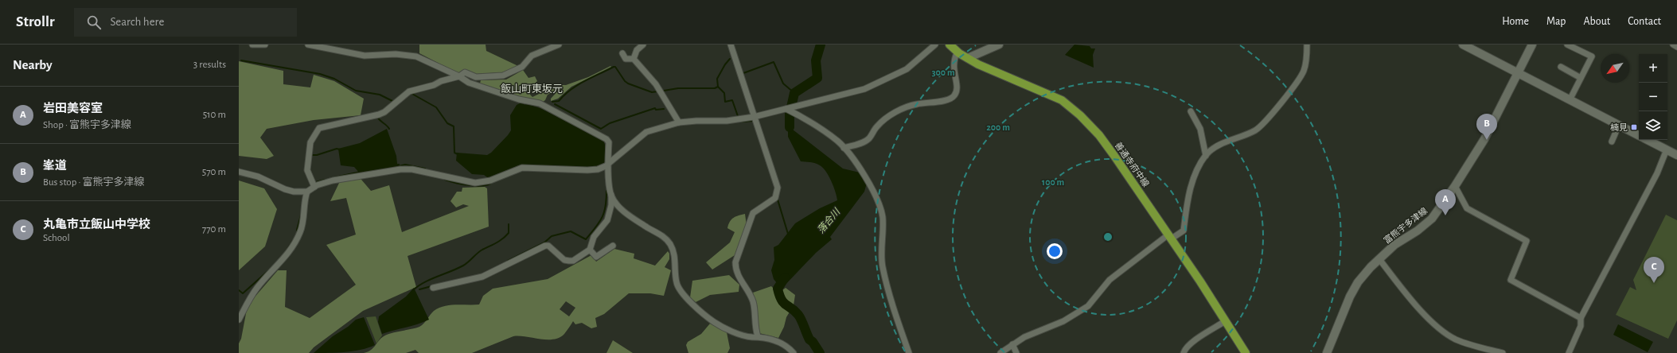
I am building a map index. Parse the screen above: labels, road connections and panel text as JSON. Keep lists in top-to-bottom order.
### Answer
{
  "streets": {
    "main road": ["善通寺府中線", "富熊宇多津線"]
  },
  "districts": ["飯山町東坂元"],
  "water": ["落合川"],
  "places": {
    "transit": ["楠見"]
  },
  "north": "bottom left",
  "page": {
    "header": "Strollr",
    "search": "Search here",
    "nav": [
      "Home",
      "Map",
      "About",
      "Contact"
    ],
    "heading": ["Nearby", "3 results"],
    "map_buttons": ["+", "−"],
    "list": [
      {
        "mark": "A",
        "name": "岩田美容室",
        "note": "Shop · 富熊宇多津線",
        "value": "510 m"
      },
      {
        "mark": "B",
        "name": "峯道",
        "note": "Bus stop · 富熊宇多津線",
        "value": "570 m"
      },
      {
        "mark": "C",
        "name": "丸亀市立飯山中学校",
        "note": "School",
        "value": "770 m"
      }
    ],
    "pins": ["B", "A", "C"]
  },
  "rings": ["300 m", "200 m", "100 m"]
}
